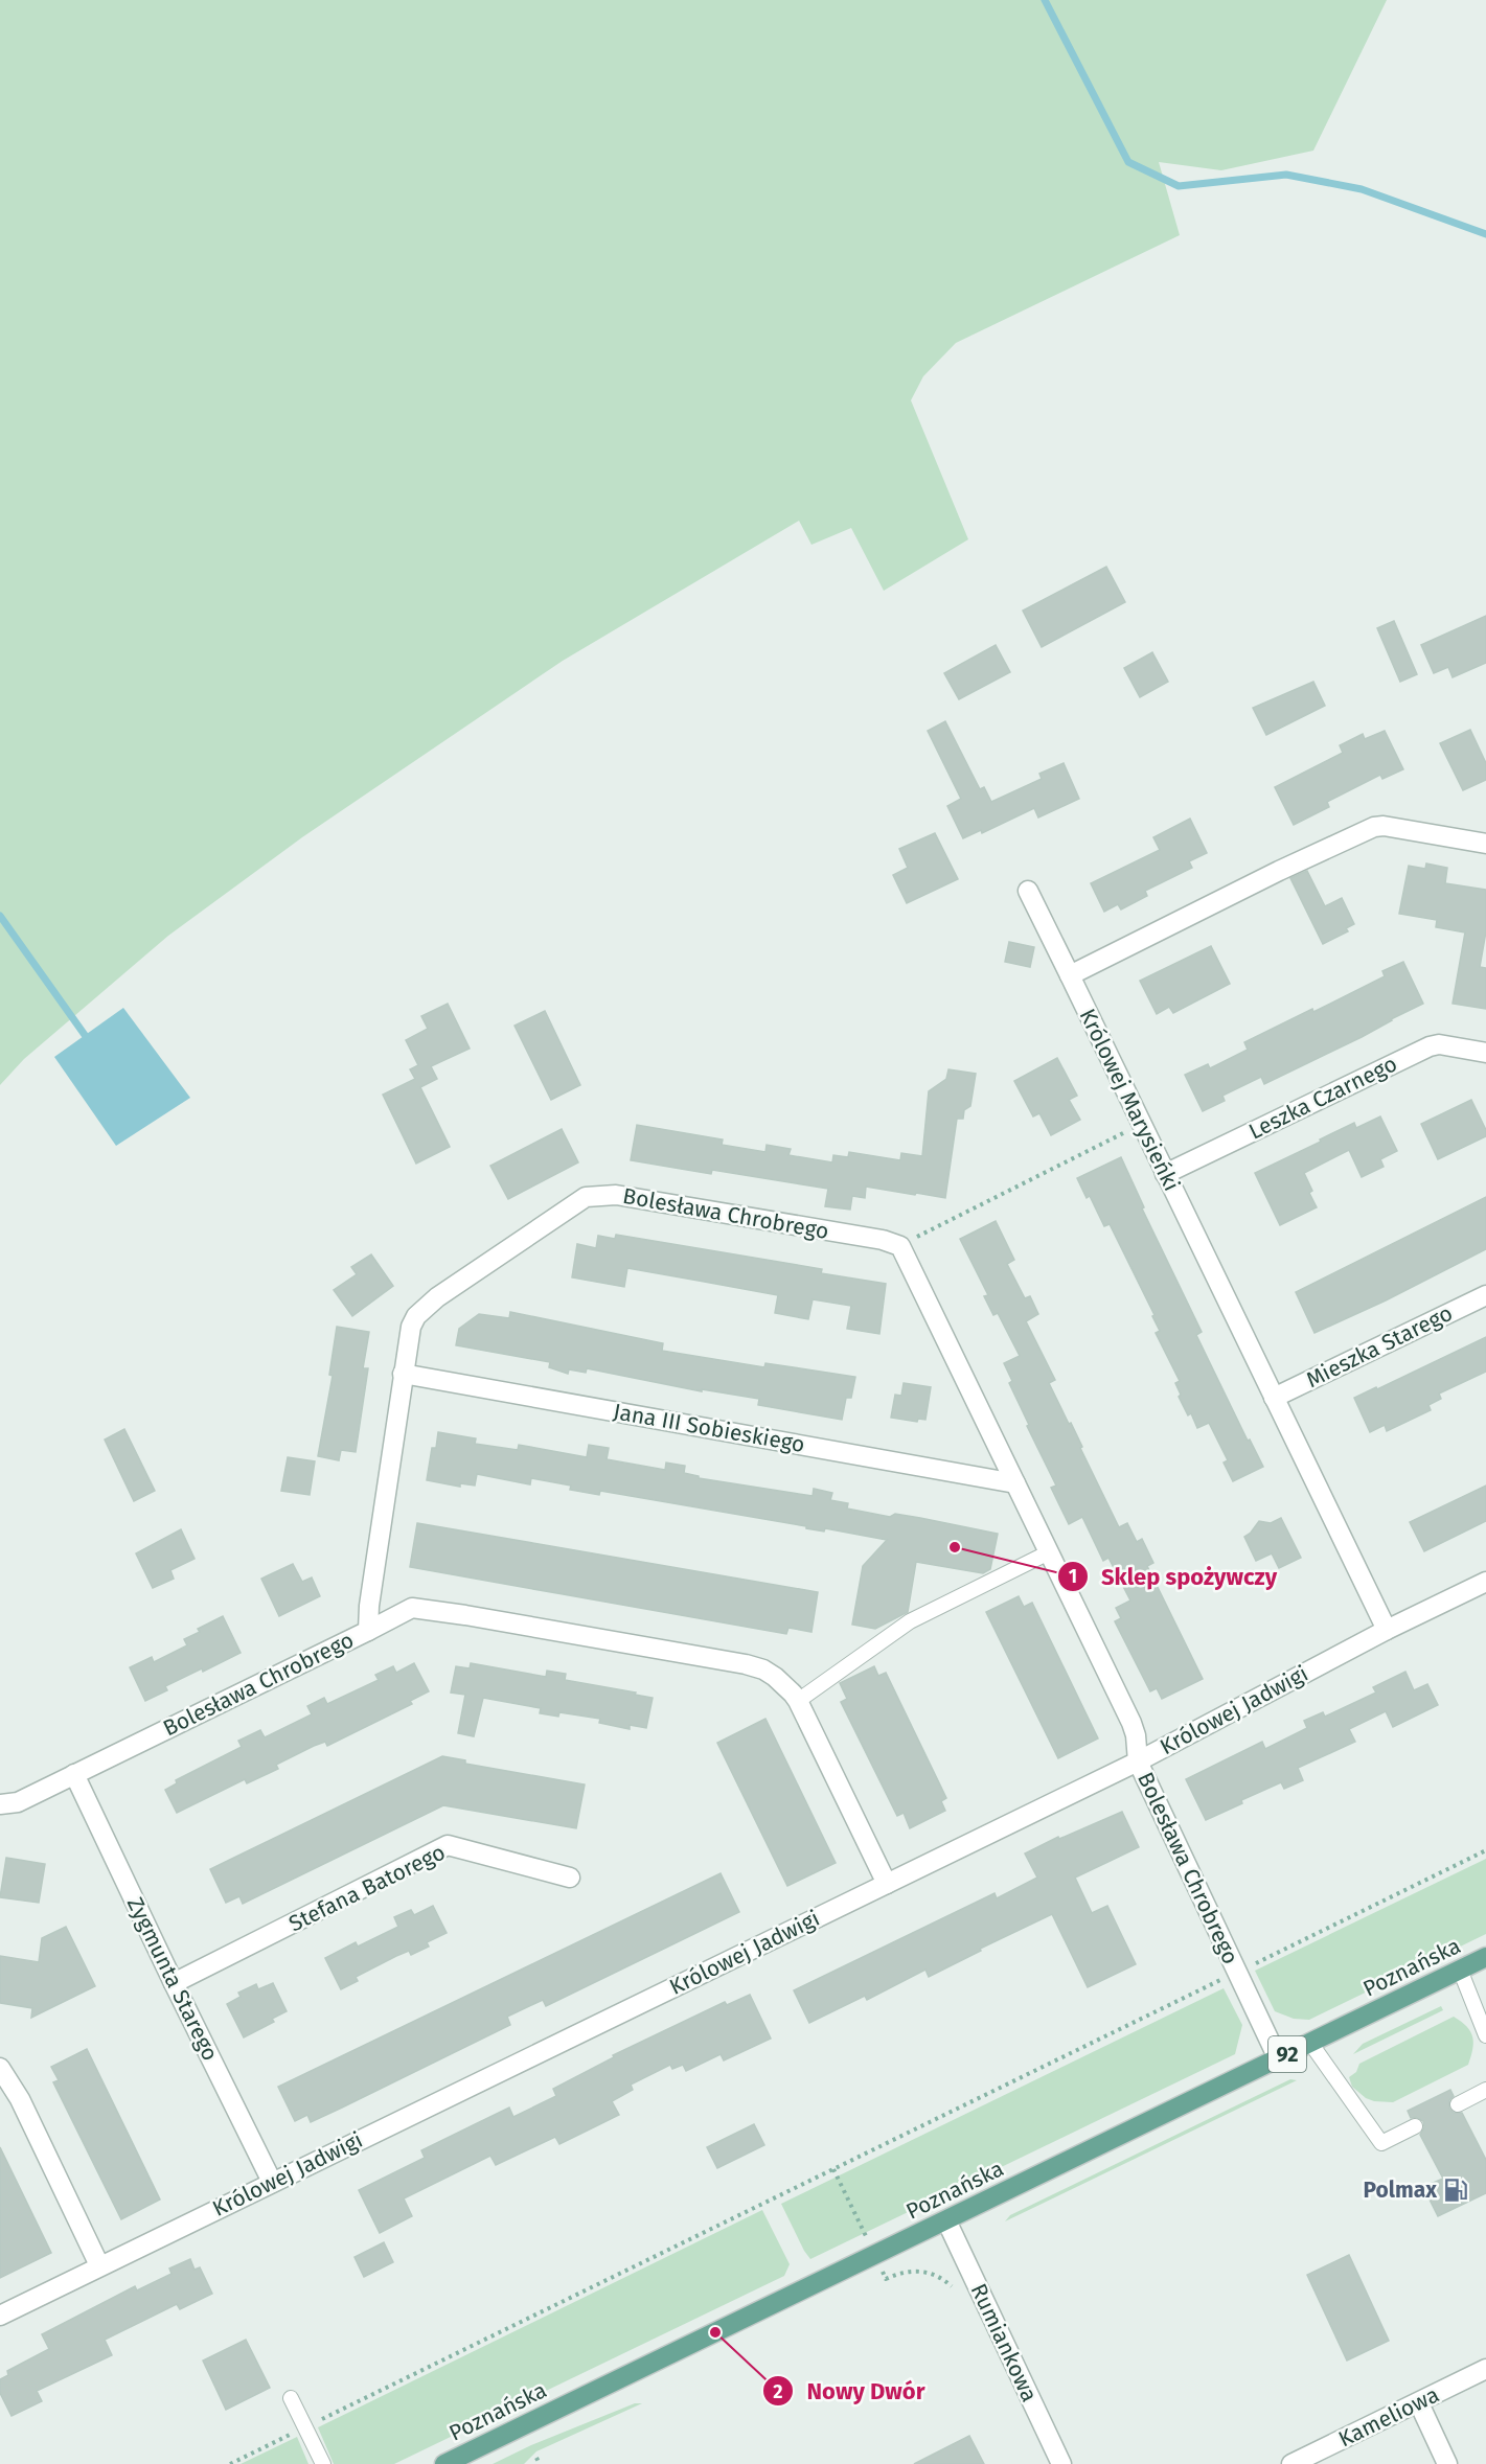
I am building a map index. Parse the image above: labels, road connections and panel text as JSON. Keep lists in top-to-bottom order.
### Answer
{
  "streets": {
    "main road": ["Poznańska", "92"],
    "street": [
      "Leszka Czarnego",
      "Królowej Marysieńki",
      "Bolesława Chrobrego",
      "Mieszka Starego",
      "Jana III Sobieskiego",
      "Królowej Jadwigi",
      "Stefana Batorego",
      "Zygmunta Starego",
      "Rumiankowa",
      "Kameliowa"
    ]
  },
  "crossings": [
    ["Leszka Czarnego", "Królowej Marysieńki"],
    ["Królowej Marysieńki", "Mieszka Starego"],
    ["Królowej Marysieńki", "Królowej Jadwigi"],
    ["Bolesława Chrobrego", "Jana III Sobieskiego"],
    ["Bolesława Chrobrego", "Królowej Jadwigi"],
    ["Bolesława Chrobrego", "Poznańska"],
    ["Bolesława Chrobrego", "Zygmunta Starego"],
    ["Królowej Jadwigi", "Zygmunta Starego"],
    ["Stefana Batorego", "Zygmunta Starego"],
    ["Poznańska", "Rumiankowa"]
  ],
  "places": {
    "other": ["Sklep spożywczy", "Nowy Dwór"],
    "fuel station": ["Polmax"]
  }
}
